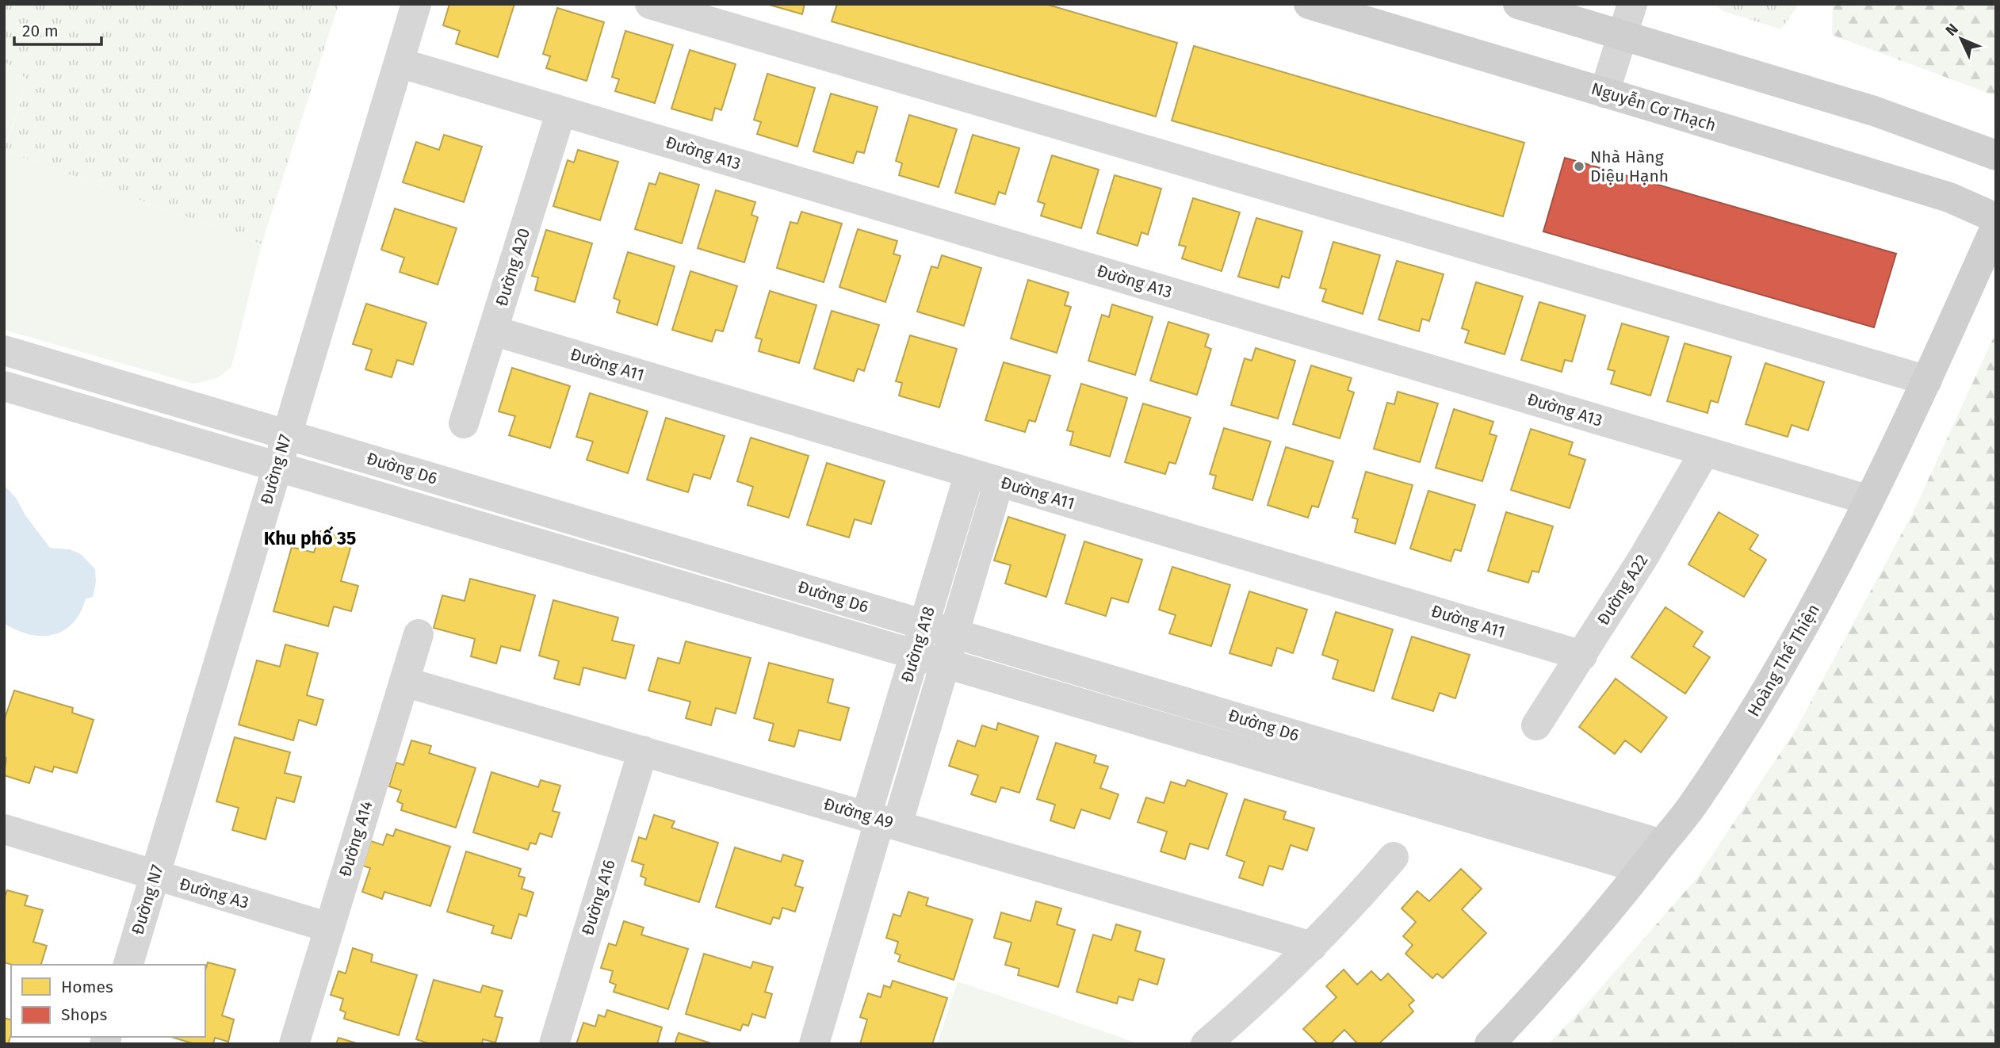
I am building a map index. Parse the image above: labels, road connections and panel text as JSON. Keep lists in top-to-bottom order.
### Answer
{
  "streets": {
    "main road": ["Nguyễn Cơ Thạch", "Hoàng Thế Thiện"],
    "street": [
      "Đường A13",
      "Đường A20",
      "Đường A11",
      "Đường D6",
      "Đường N7",
      "Đường A22",
      "Đường A18",
      "Đường A9",
      "Đường A14",
      "Đường A3",
      "Đường A16"
    ]
  },
  "crossings": [
    ["Đường A13", "Đường A20"],
    ["Đường A13", "Đường N7"],
    ["Đường A13", "Đường A22"],
    ["Đường A13", "Hoàng Thế Thiện"],
    ["Đường A20", "Đường A11"],
    ["Đường A11", "Đường A22"],
    ["Đường A11", "Đường A18"],
    ["Đường D6", "Đường N7"],
    ["Đường D6", "Đường A18"],
    ["Đường D6", "Hoàng Thế Thiện"],
    ["Đường N7", "Đường A3"],
    ["Đường A18", "Đường A9"],
    ["Đường A9", "Đường A14"],
    ["Đường A9", "Đường A16"],
    ["Đường A14", "Đường A3"]
  ],
  "districts": ["Khu phố 35"],
  "places": ["Nhà Hàng Diệu Hạnh"],
  "legend": ["Homes", "Shops"],
  "scale_bar": "20 m",
  "north": "top left"
}
